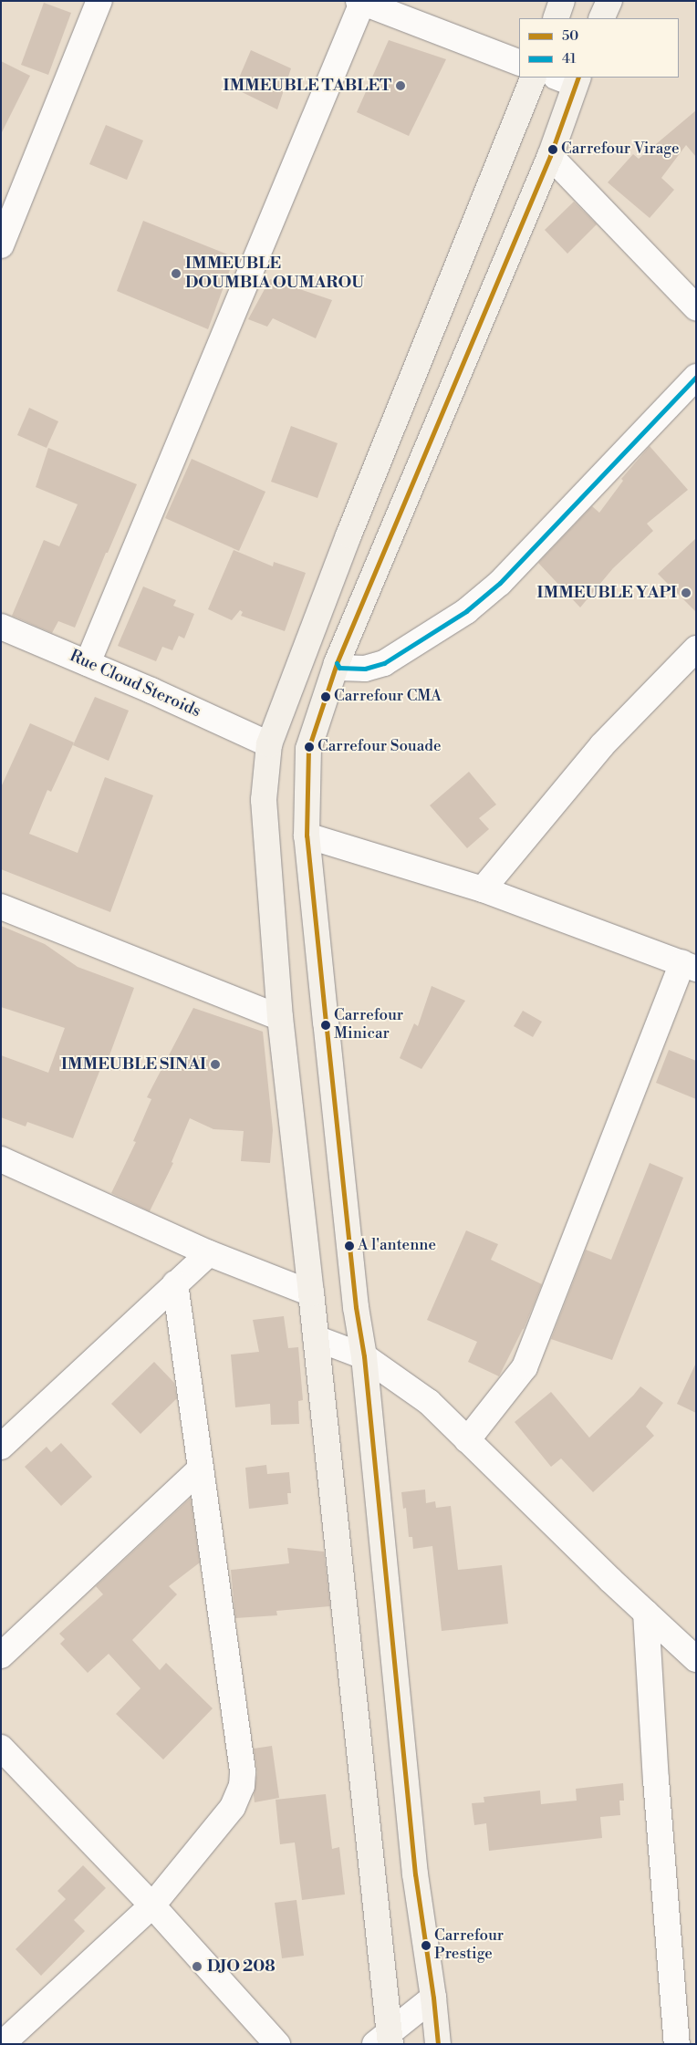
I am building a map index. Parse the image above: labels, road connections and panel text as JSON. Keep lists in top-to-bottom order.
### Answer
{
  "streets": {
    "street": ["Rue Cloud Steroids"]
  },
  "places": [
    "IMMEUBLE TABLET",
    "Carrefour Virage",
    "IMMEUBLE DOUMBIA OUMAROU",
    "IMMEUBLE YAPI",
    "Carrefour CMA",
    "Carrefour Souade",
    "Carrefour Minicar",
    "IMMEUBLE SINAI",
    "A l'antenne",
    "Carrefour Prestige",
    "DJO 208"
  ],
  "lines": ["transit line 50", "transit line 41"],
  "legend": ["50", "41"]
}
